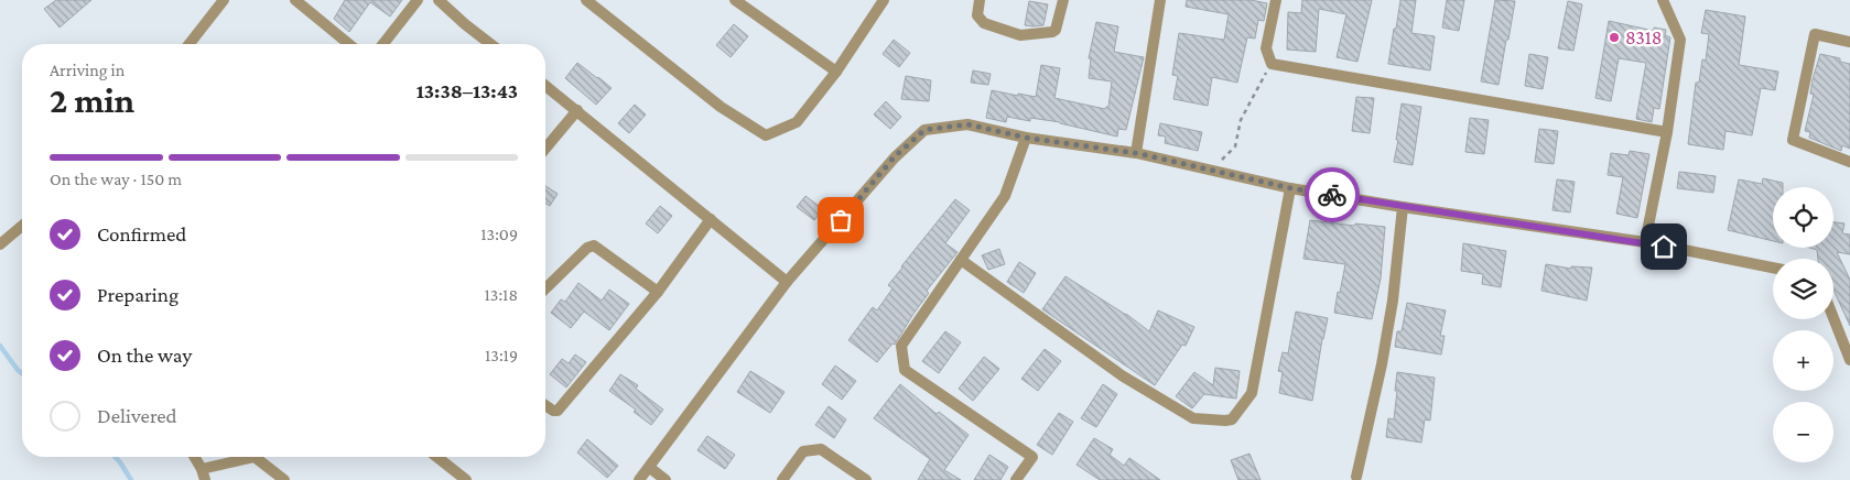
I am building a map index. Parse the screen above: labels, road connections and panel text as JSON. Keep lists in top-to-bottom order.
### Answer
{
  "places": ["8318"],
  "page": {
    "heading": ["2 min", "Arriving in", "13:38–13:43"],
    "bar": "On the way · 150 m",
    "map_buttons": ["+", "−"],
    "list": [
      ["Confirmed", "13:09"],
      ["Preparing", "13:18"],
      ["On the way", "13:19"],
      "Delivered"
    ]
  }
}
